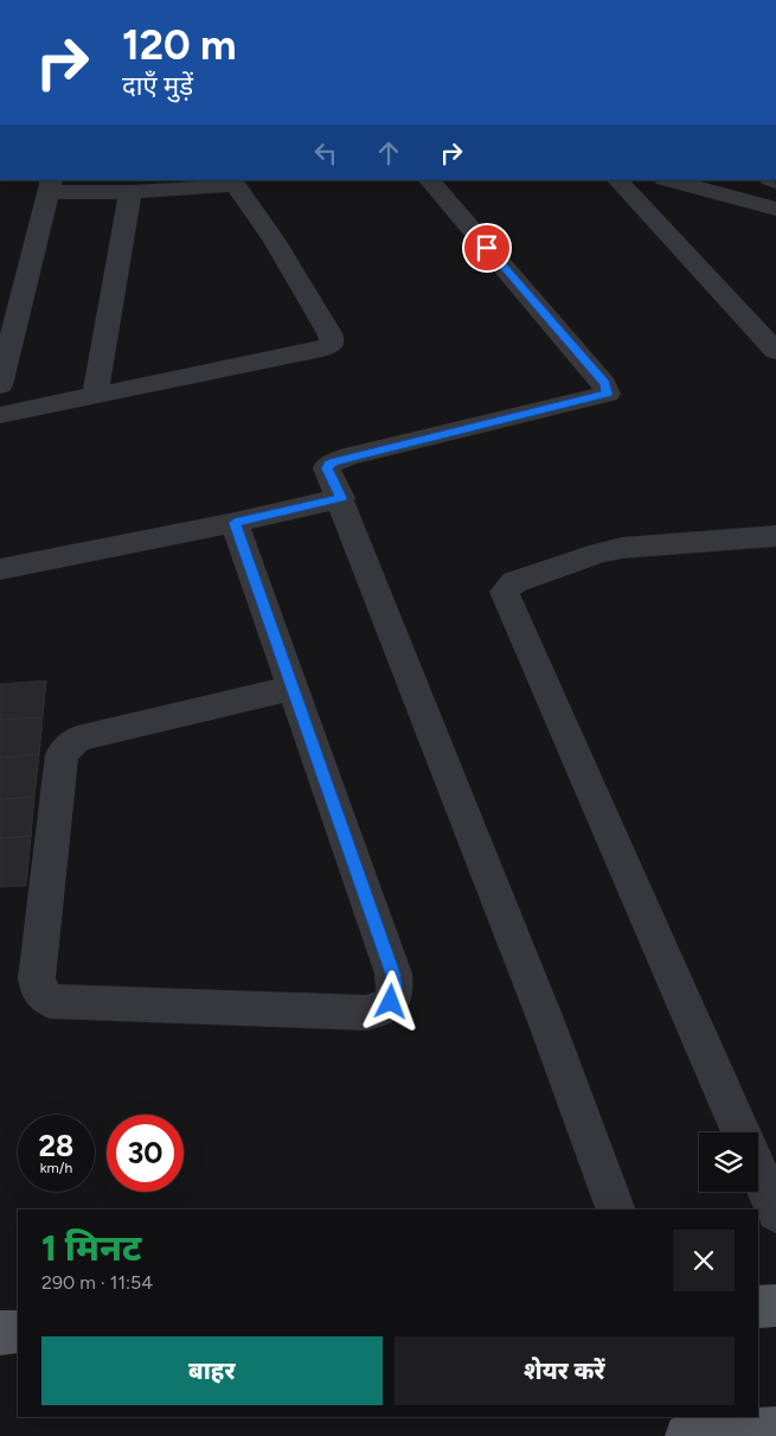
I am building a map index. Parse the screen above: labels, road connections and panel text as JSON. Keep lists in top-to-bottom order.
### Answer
{
  "page": {
    "turn": ["120 m", "दाएँ मुड़ें"],
    "speed": "28 km/h",
    "limit": "30",
    "heading": ["1 मिनट", "290 m · 11:54"],
    "buttons": ["बाहर", "शेयर करें"]
  }
}
